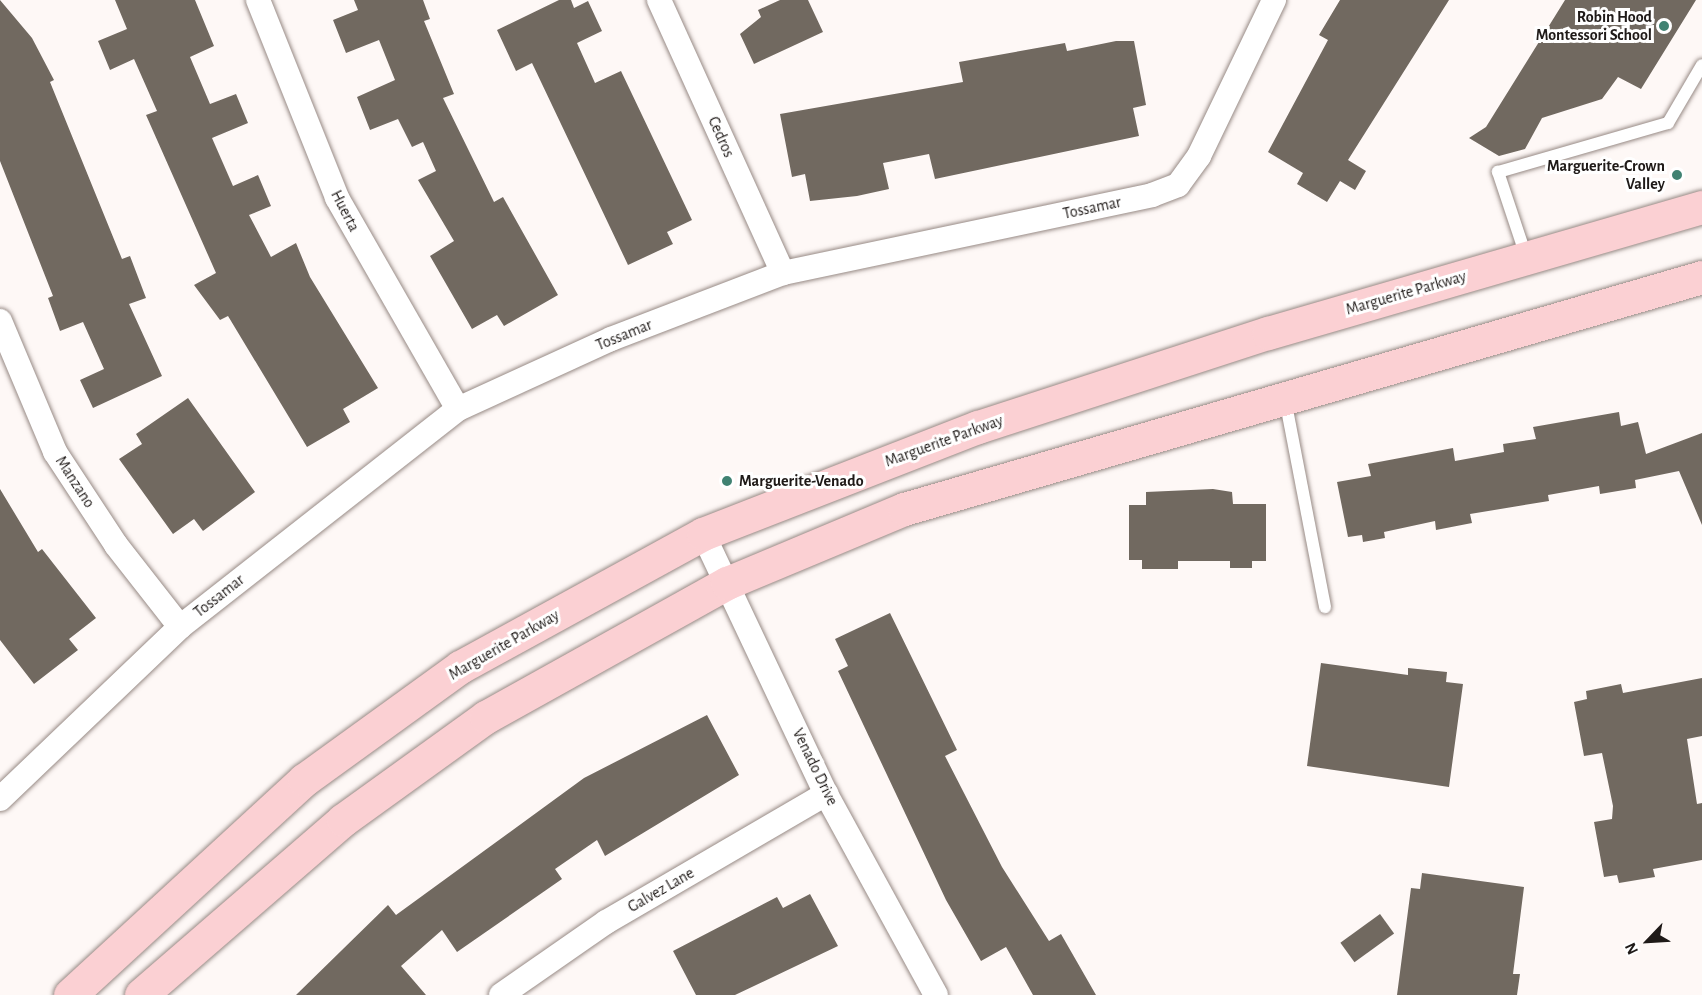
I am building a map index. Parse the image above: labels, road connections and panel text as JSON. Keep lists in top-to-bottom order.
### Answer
{
  "streets": {
    "main road": ["Marguerite Parkway"],
    "street": [
      "Cedros",
      "Tossamar",
      "Huerta",
      "Manzano",
      "Venado Drive",
      "Galvez Lane"
    ]
  },
  "crossings": [
    ["Cedros", "Tossamar"],
    ["Tossamar", "Huerta"],
    ["Tossamar", "Manzano"],
    ["Marguerite Parkway", "Venado Drive"],
    ["Venado Drive", "Galvez Lane"]
  ],
  "places": ["Robin Hood Montessori School", "Marguerite-Crown Valley", "Marguerite-Venado"],
  "north": "bottom left"
}
